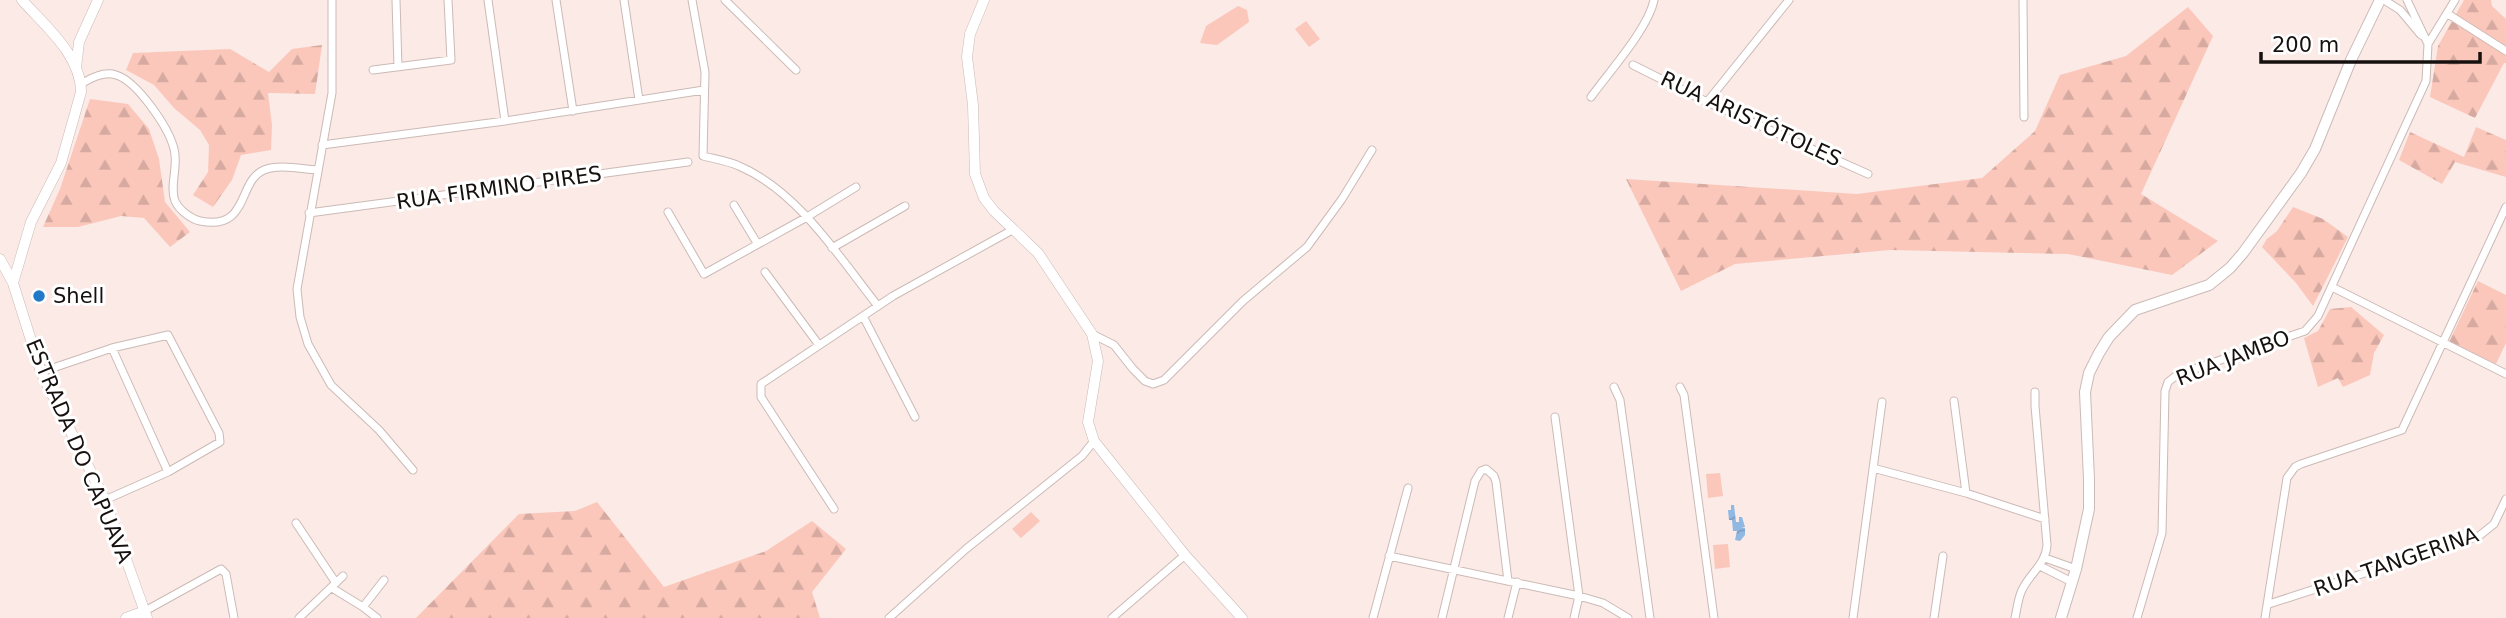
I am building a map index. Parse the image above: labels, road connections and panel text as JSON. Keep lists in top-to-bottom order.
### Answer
{
  "streets": {
    "street": [
      "RUA ARISTÓTOLES",
      "RUA FIRMINO PIRES",
      "RUA JAMBO",
      "ESTRADA DO CAPUAVA",
      "RUA TANGERINA"
    ]
  },
  "places": ["Shell"],
  "scale_bar": "200 m"
}
